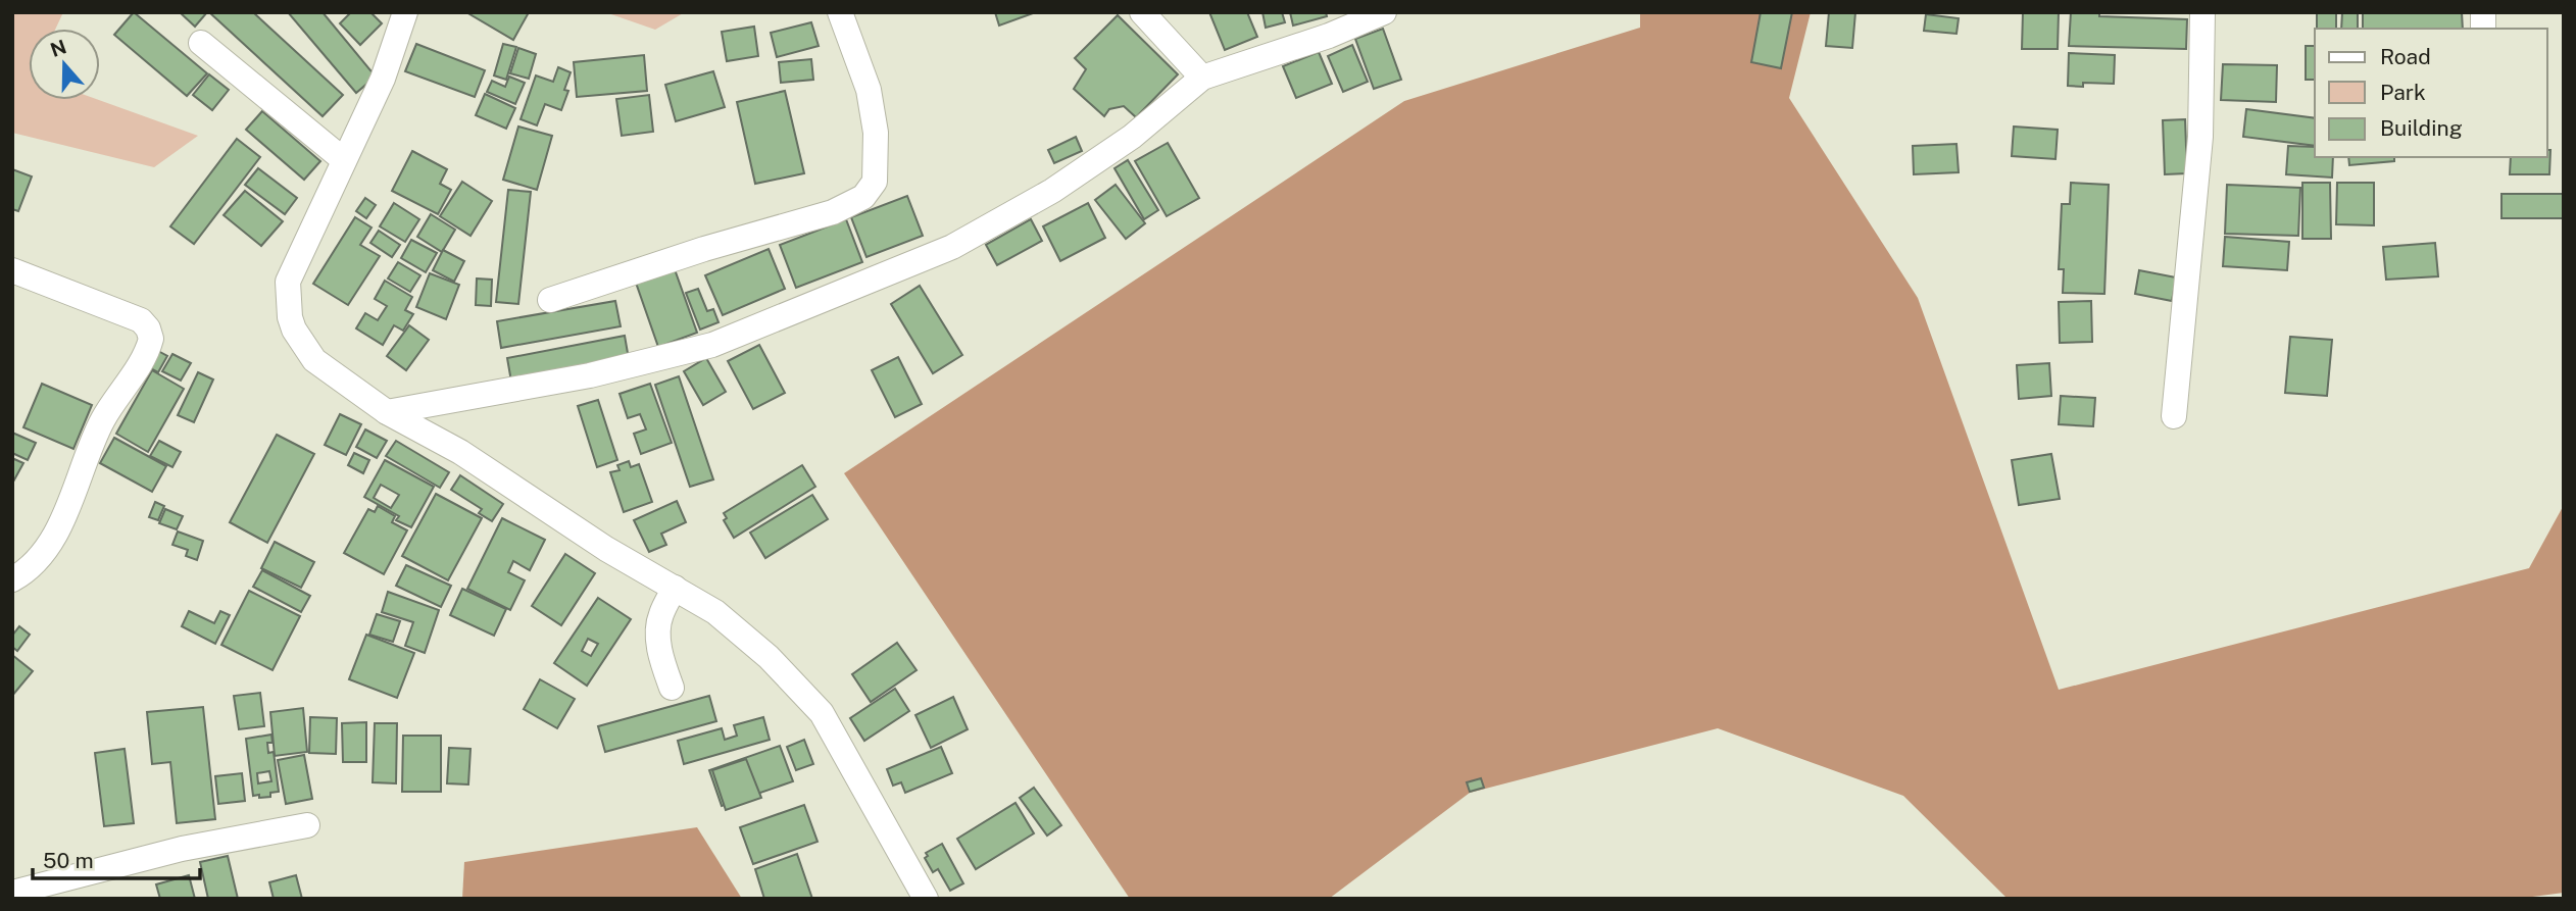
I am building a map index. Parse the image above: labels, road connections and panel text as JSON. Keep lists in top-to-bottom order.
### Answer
{
  "legend": ["Road", "Park", "Building"],
  "scale_bar": "50 m",
  "north": "top"
}
